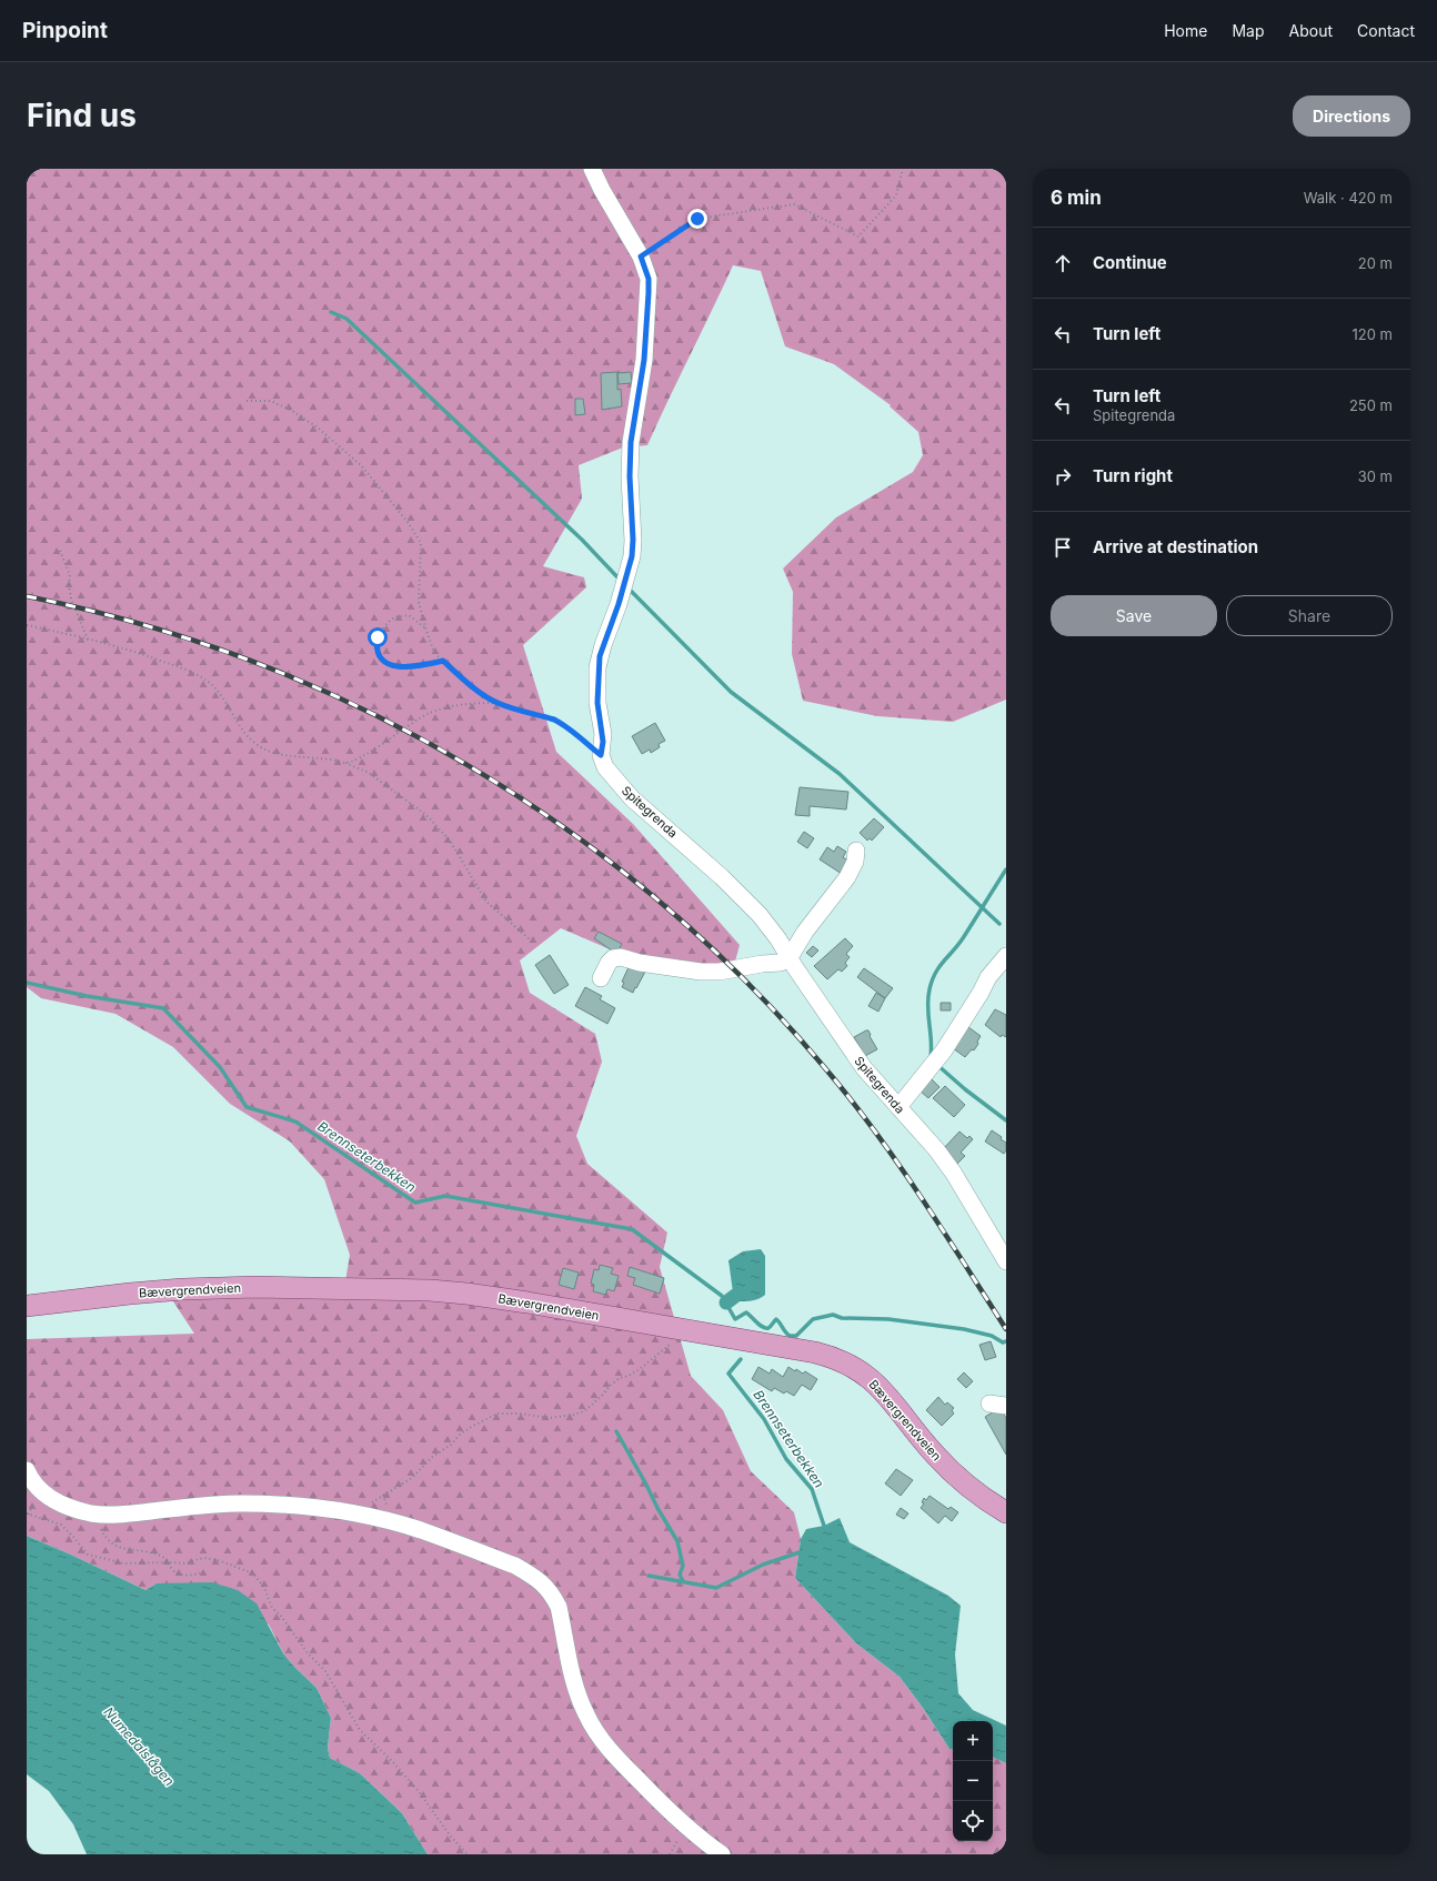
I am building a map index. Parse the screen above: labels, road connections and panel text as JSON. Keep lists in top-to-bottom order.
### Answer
{
  "streets": {
    "main road": ["Bævergrendveien"],
    "street": ["Spitegrenda"]
  },
  "water": ["Brennseterbekken", "Numedalslågen"],
  "page": {
    "header": "Pinpoint",
    "nav": [
      "Home",
      "Map",
      "About",
      "Contact"
    ],
    "buttons": [
      "Directions",
      ["Save", "Share"]
    ],
    "title": "Find us",
    "heading": ["6 min", "Walk · 420 m"],
    "list": [
      ["Continue", "20 m"],
      ["Turn left", "120 m"],
      ["Turn left", "Spitegrenda", "250 m"],
      ["Turn right", "30 m"],
      "Arrive at destination"
    ],
    "map_buttons": ["+", "−"]
  }
}
